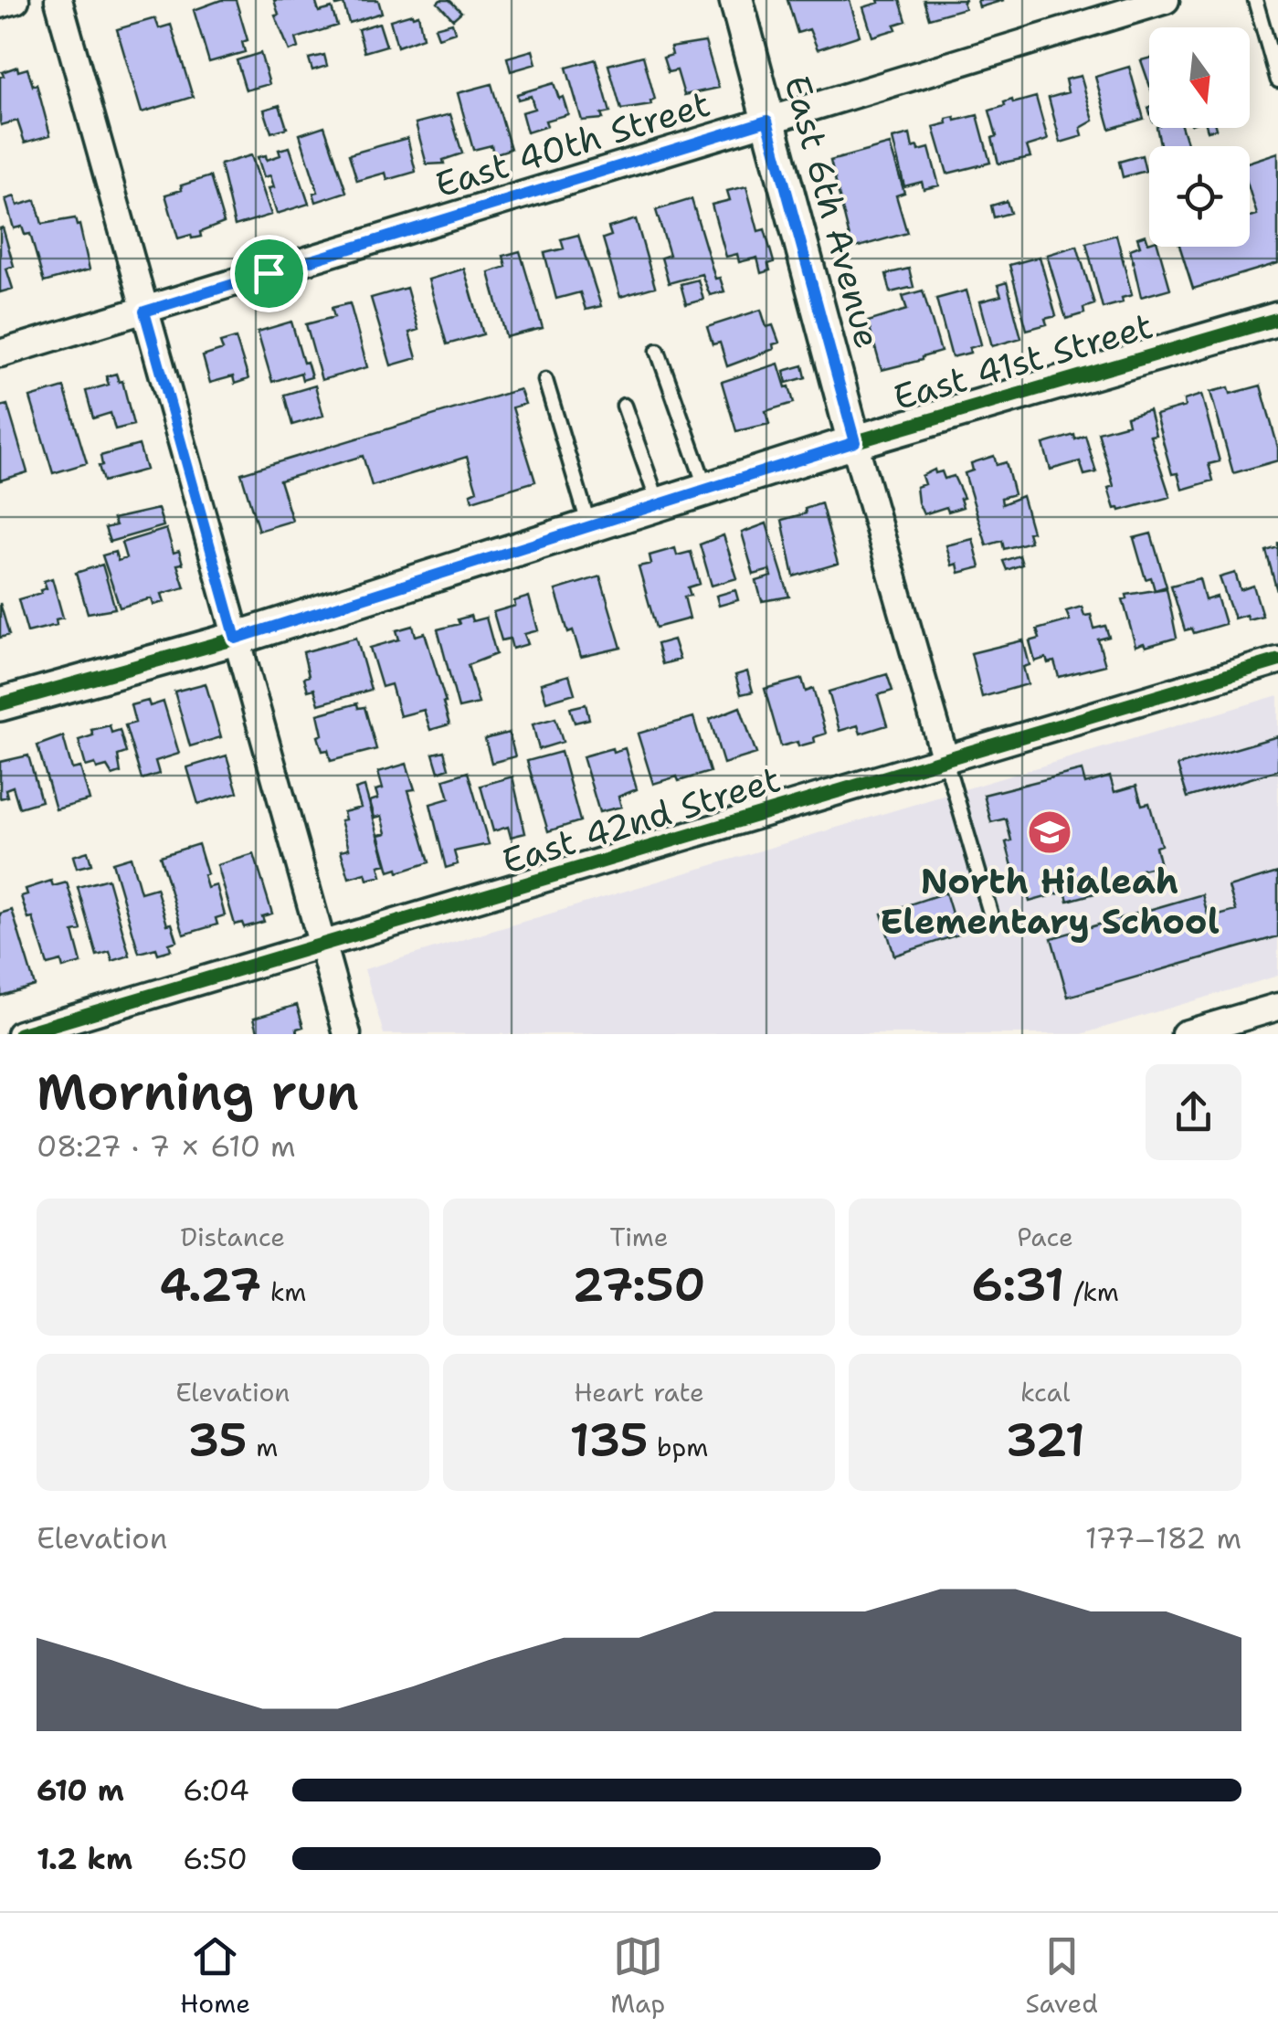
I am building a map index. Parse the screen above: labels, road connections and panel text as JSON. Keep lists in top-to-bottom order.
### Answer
{
  "streets": {
    "street": [
      "East 40th Street",
      "East 6th Avenue",
      "East 41st Street",
      "East 42nd Street"
    ]
  },
  "crossings": [
    ["East 40th Street", "East 6th Avenue"],
    ["East 6th Avenue", "East 41st Street"],
    ["East 6th Avenue", "East 42nd Street"]
  ],
  "places": {
    "school or university": ["North Hialeah Elementary School"]
  },
  "north": "bottom",
  "page": {
    "heading": ["Morning run", "08:27 · 7 × 610 m"],
    "stats": [
      ["Distance", "4.27 km"],
      ["Time", "27:50"],
      ["Pace", "6:31 /km"],
      ["Elevation", "35 m"],
      ["Heart rate", "135 bpm"],
      ["kcal", "321"]
    ],
    "chart": ["Elevation", "177–182 m"],
    "list": [
      {
        "name": "610 m",
        "note": "6:04"
      },
      {
        "name": "1.2 km",
        "note": "6:50"
      }
    ],
    "tabs": ["Home", "Map", "Saved"]
  }
}
